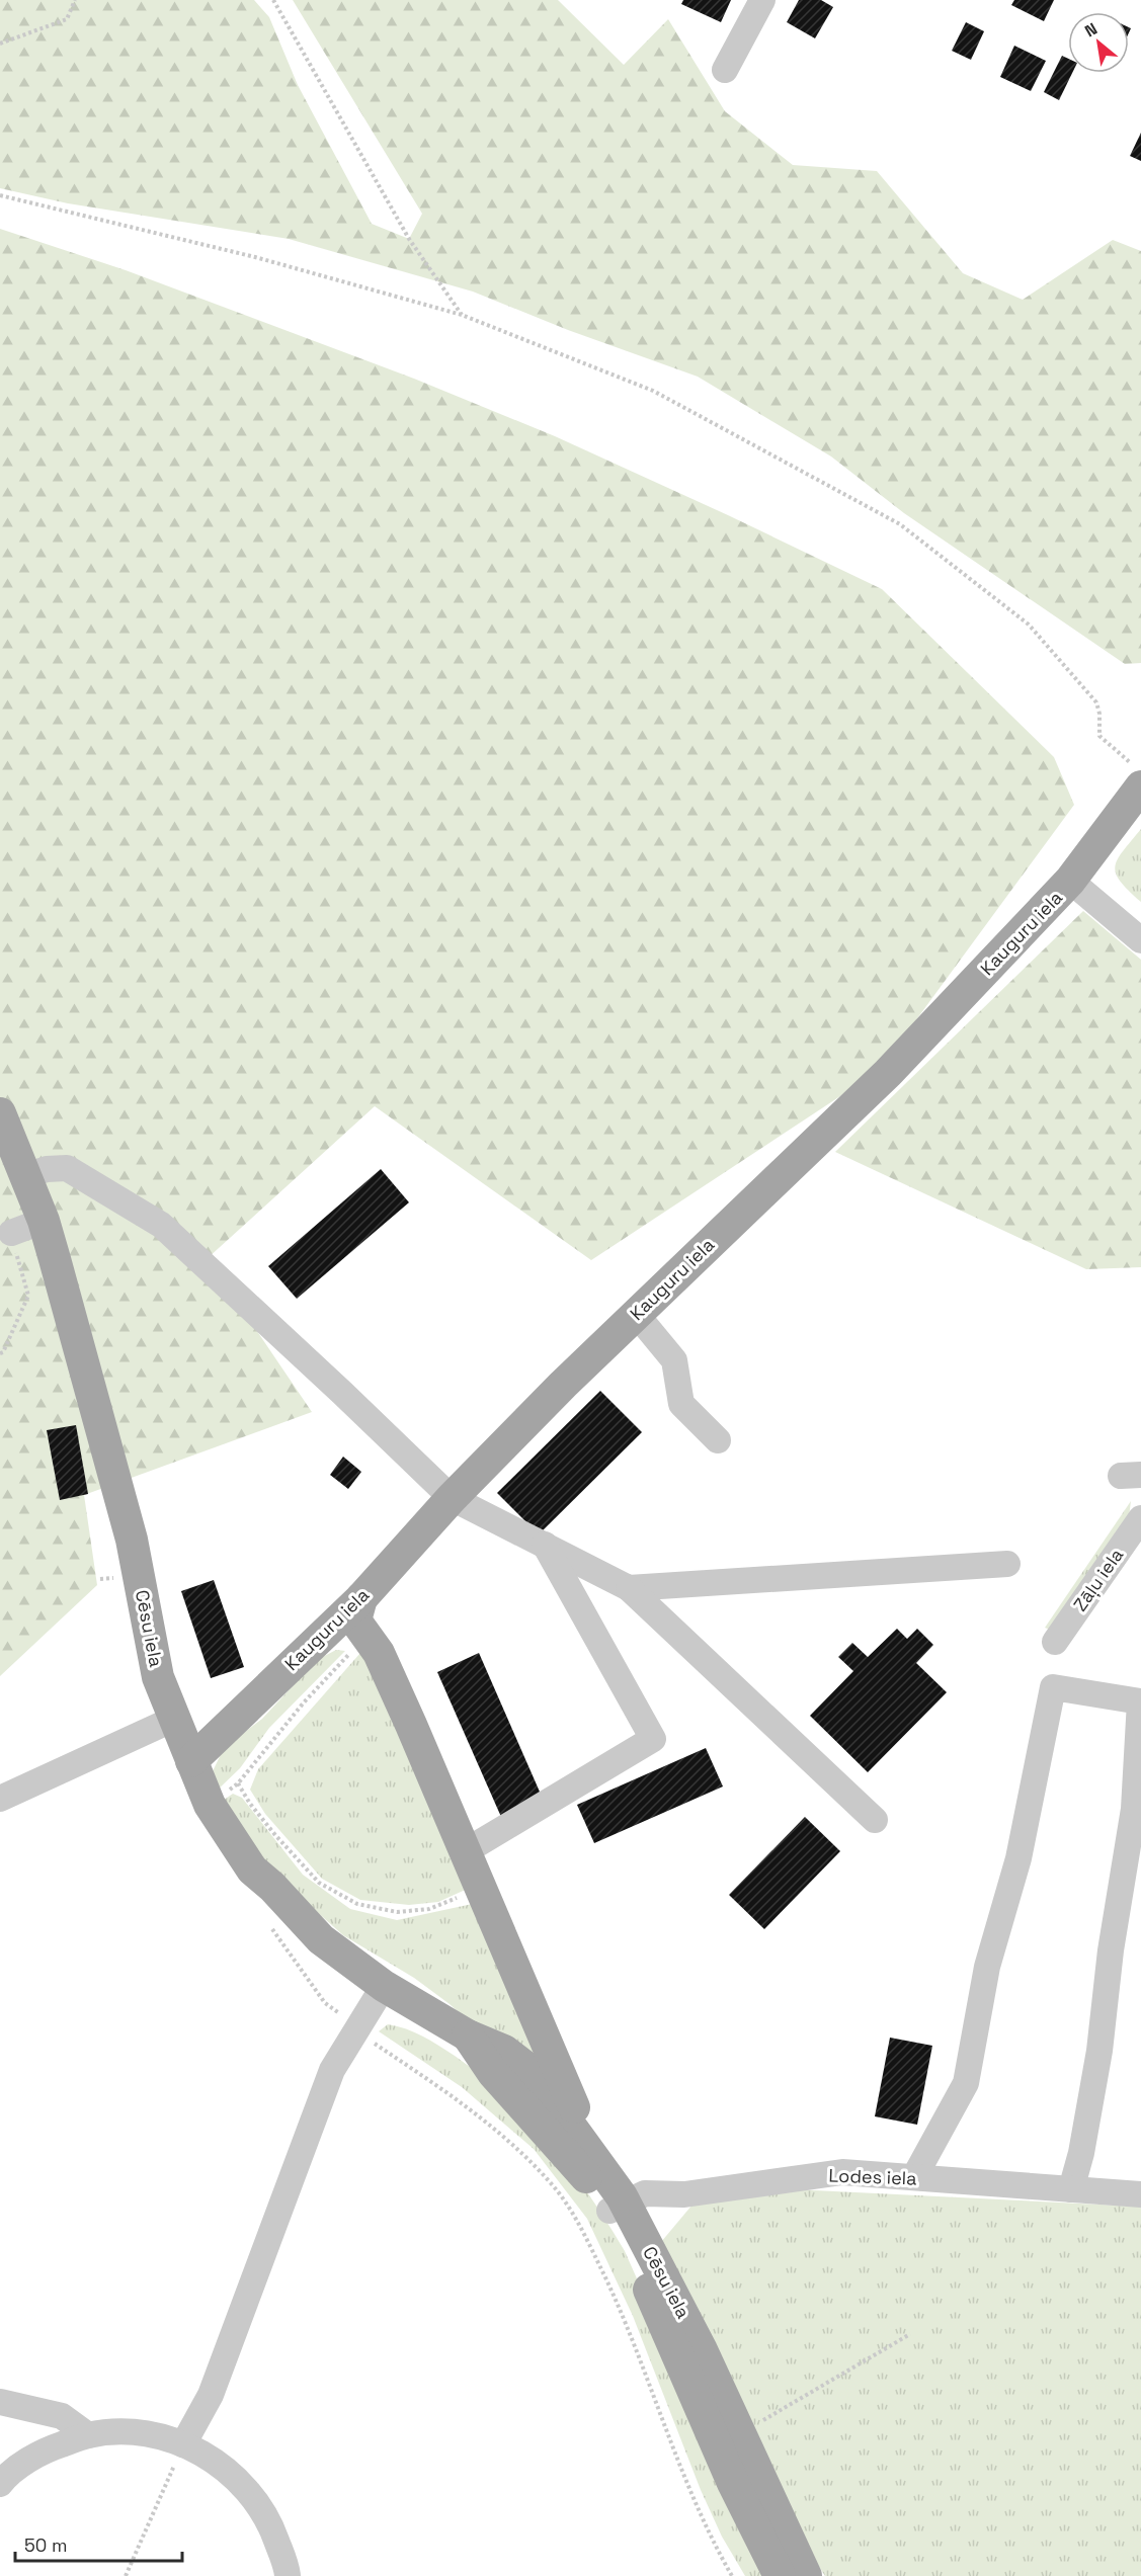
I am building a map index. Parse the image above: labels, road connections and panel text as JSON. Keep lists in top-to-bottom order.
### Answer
{
  "streets": {
    "main road": ["Kauguru iela", "Cēsu iela"],
    "street": ["Zāļu iela", "Lodes iela"]
  },
  "crossings": [
    ["Kauguru iela", "Cēsu iela"],
    ["Cēsu iela", "Lodes iela"]
  ],
  "scale_bar": "50 m",
  "north": "top left"
}
